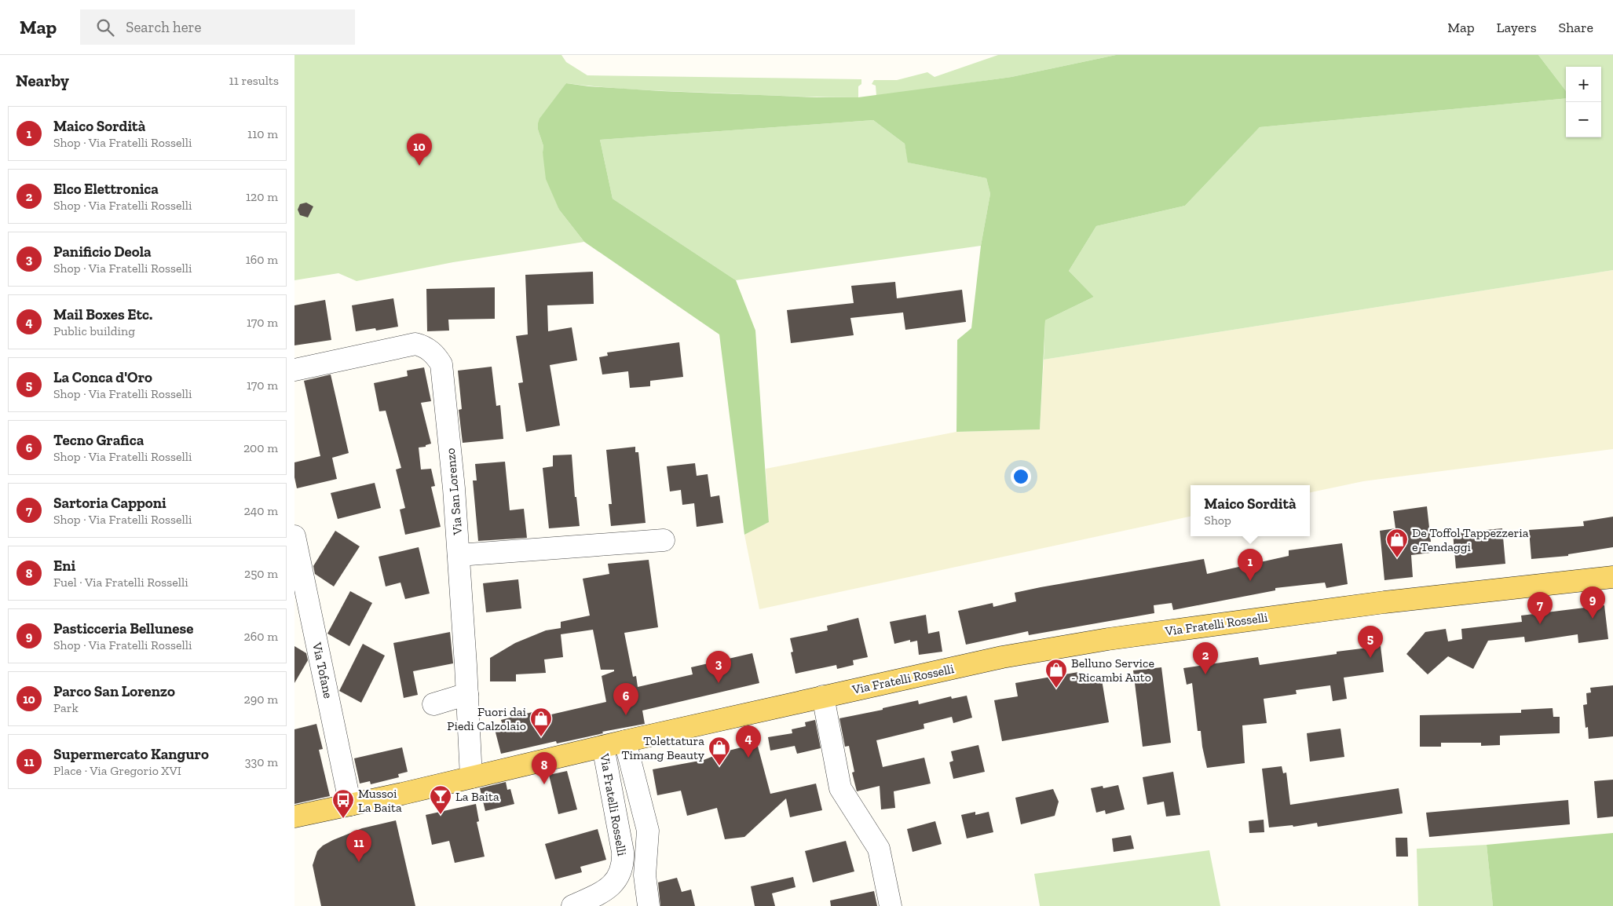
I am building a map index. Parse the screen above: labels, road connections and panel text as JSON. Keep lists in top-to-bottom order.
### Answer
{
  "streets": {
    "main road": ["Via Fratelli Rosselli"],
    "street": ["Via San Lorenzo", "Via Tofane"]
  },
  "crossings": [
    ["Via San Lorenzo", "Via Fratelli Rosselli"],
    ["Via Fratelli Rosselli", "Via Tofane"]
  ],
  "places": {
    "shop": [
      "De Toffol Tappezzeria e Tendaggi",
      "Belluno Service - Ricambi Auto",
      "Fuori dai Piedi Calzolaio",
      "Tolettatura Timang Beauty"
    ],
    "bar": ["La Baita"],
    "bus stop": ["Mussoi La Baita"]
  },
  "page": {
    "header": "Map",
    "search": "Search here",
    "nav": ["Map", "Layers", "Share"],
    "heading": ["Nearby", "11 results"],
    "map_buttons": ["+", "−"],
    "list": [
      {
        "mark": "1",
        "name": "Maico Sordità",
        "note": "Shop · Via Fratelli Rosselli",
        "value": "110 m"
      },
      {
        "mark": "2",
        "name": "Elco Elettronica",
        "note": "Shop · Via Fratelli Rosselli",
        "value": "120 m"
      },
      {
        "mark": "3",
        "name": "Panificio Deola",
        "note": "Shop · Via Fratelli Rosselli",
        "value": "160 m"
      },
      {
        "mark": "4",
        "name": "Mail Boxes Etc.",
        "note": "Public building",
        "value": "170 m"
      },
      {
        "mark": "5",
        "name": "La Conca d'Oro",
        "note": "Shop · Via Fratelli Rosselli",
        "value": "170 m"
      },
      {
        "mark": "6",
        "name": "Tecno Grafica",
        "note": "Shop · Via Fratelli Rosselli",
        "value": "200 m"
      },
      {
        "mark": "7",
        "name": "Sartoria Capponi",
        "note": "Shop · Via Fratelli Rosselli",
        "value": "240 m"
      },
      {
        "mark": "8",
        "name": "Eni",
        "note": "Fuel · Via Fratelli Rosselli",
        "value": "250 m"
      },
      {
        "mark": "9",
        "name": "Pasticceria Bellunese",
        "note": "Shop · Via Fratelli Rosselli",
        "value": "260 m"
      },
      {
        "mark": "10",
        "name": "Parco San Lorenzo",
        "note": "Park",
        "value": "290 m"
      },
      {
        "mark": "11",
        "name": "Supermercato Kanguro",
        "note": "Place · Via Gregorio XVI",
        "value": "330 m"
      }
    ],
    "pins": [
      "10",
      "1",
      "9",
      "7",
      "5",
      "2",
      "3",
      "6",
      "4",
      "8",
      "11"
    ],
    "popup": ["Maico Sordità", "Shop"]
  }
}
